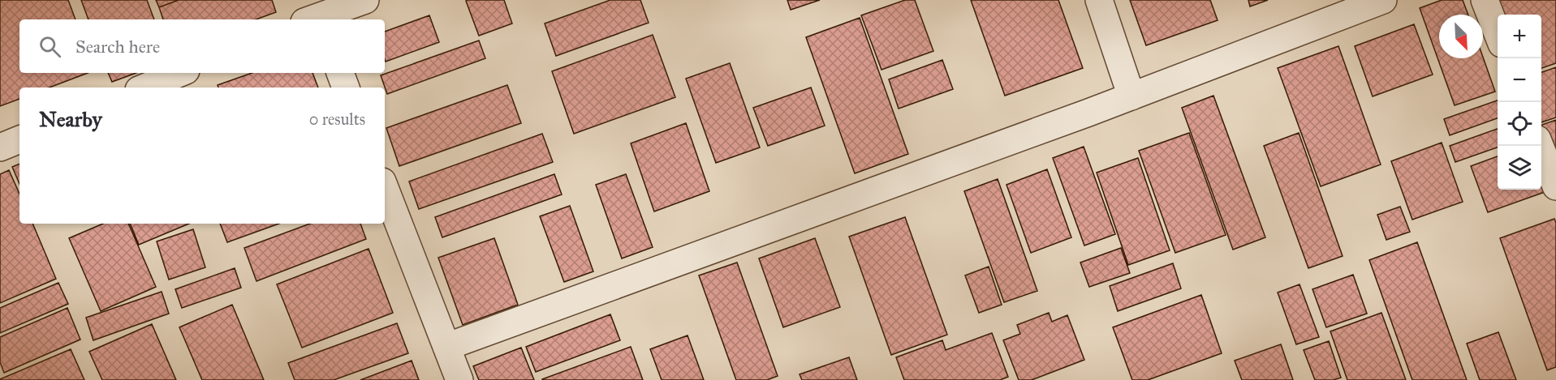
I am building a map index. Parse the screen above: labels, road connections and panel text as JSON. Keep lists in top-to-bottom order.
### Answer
{
  "north": "bottom right",
  "page": {
    "map_buttons": ["+", "−"],
    "search": "Search here",
    "heading": ["Nearby", "0 results"]
  }
}
